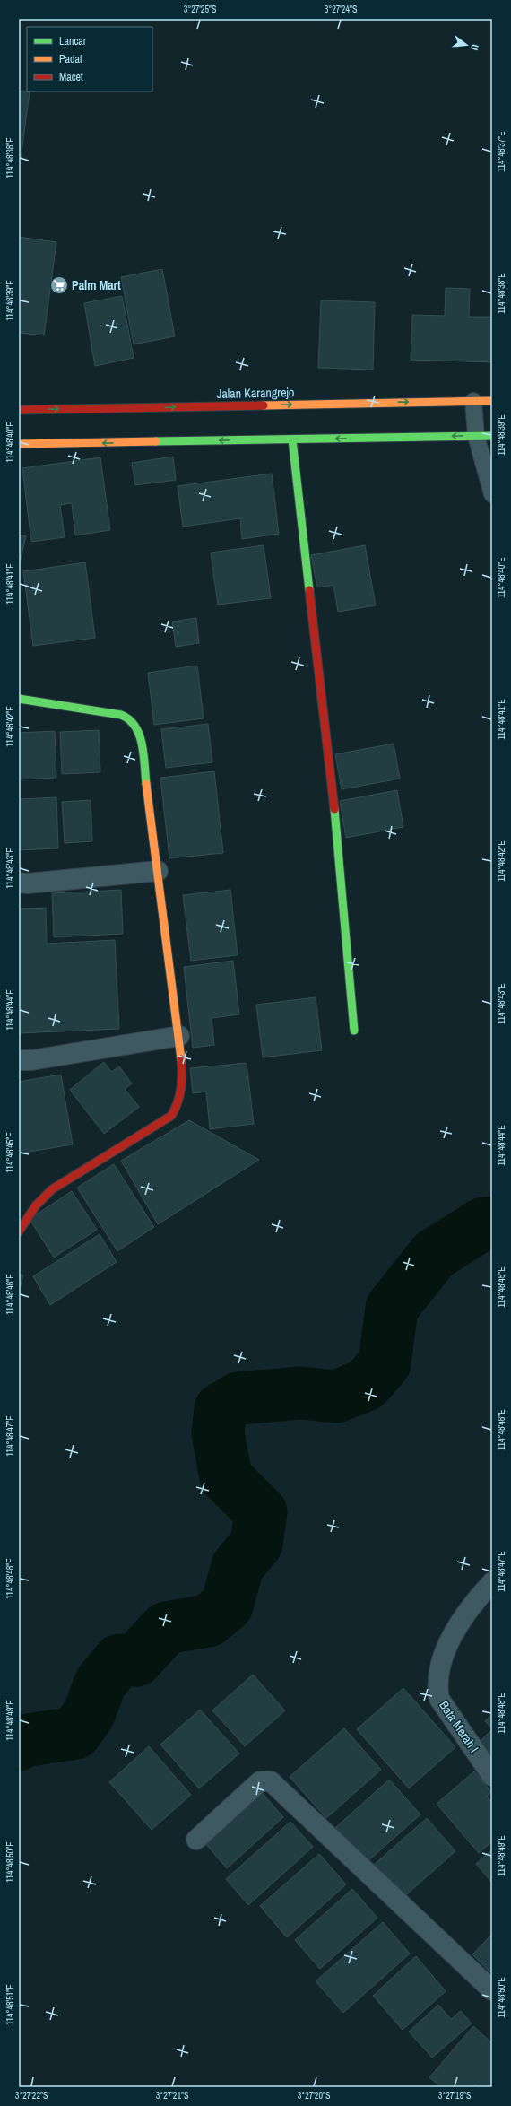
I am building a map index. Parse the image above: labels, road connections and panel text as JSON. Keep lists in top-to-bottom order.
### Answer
{
  "streets": {
    "street": ["Jalan Karangrejo", "Bata Merah I"]
  },
  "places": {
    "supermarket": ["Palm Mart"]
  },
  "legend": ["Lancar", "Padat", "Macet"],
  "north": "right",
  "coordinates": [
    "3°27'25\"S",
    "3°27'24\"S",
    "114°48'37\"E",
    "114°48'38\"E",
    "114°48'39\"E",
    "114°48'40\"E",
    "114°48'41\"E",
    "114°48'42\"E",
    "114°48'43\"E",
    "114°48'44\"E",
    "114°48'45\"E",
    "114°48'46\"E",
    "114°48'47\"E",
    "114°48'48\"E",
    "114°48'49\"E",
    "114°48'50\"E",
    "114°48'51\"E",
    "3°27'22\"S",
    "3°27'21\"S",
    "3°27'20\"S",
    "3°27'19\"S"
  ]
}
